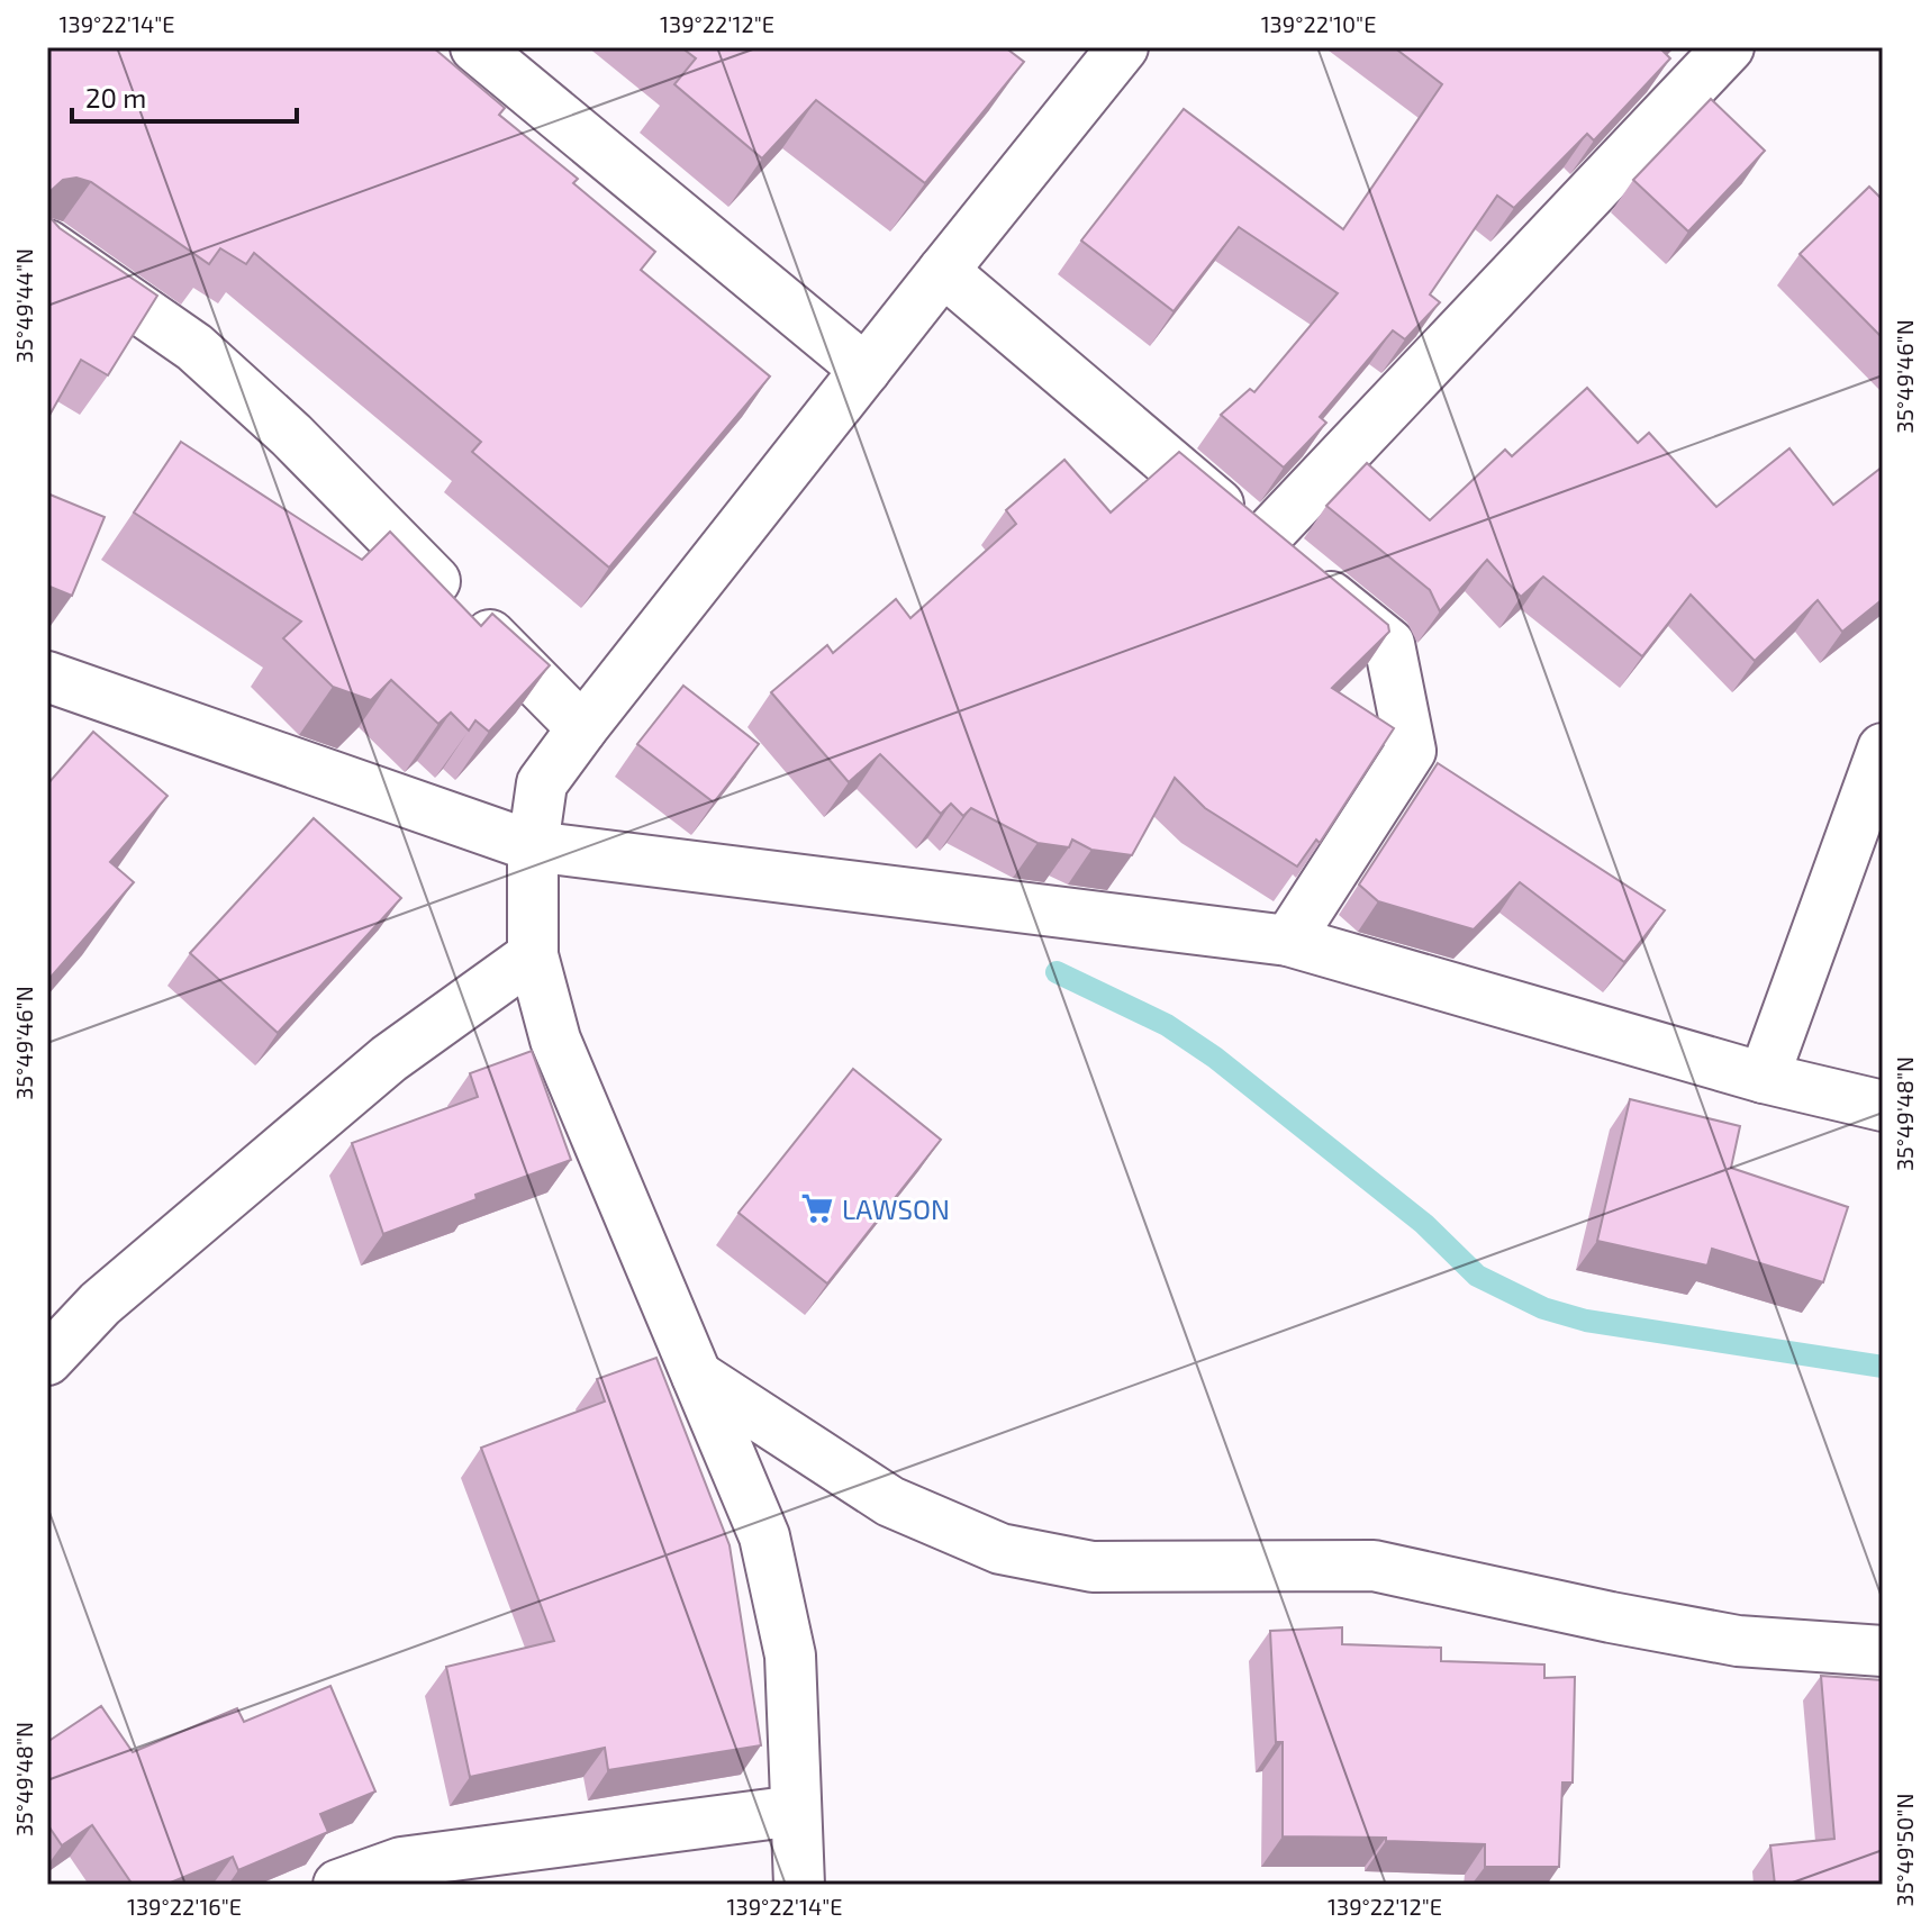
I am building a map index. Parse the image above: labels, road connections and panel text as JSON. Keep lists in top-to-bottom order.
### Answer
{
  "places": {
    "supermarket": ["LAWSON"]
  },
  "scale_bar": "20 m",
  "coordinates": [
    "139°22'14\"E",
    "139°22'12\"E",
    "139°22'10\"E",
    "35°49'44\"N",
    "35°49'46\"N",
    "35°49'48\"N",
    "35°49'50\"N",
    "139°22'16\"E"
  ]
}
